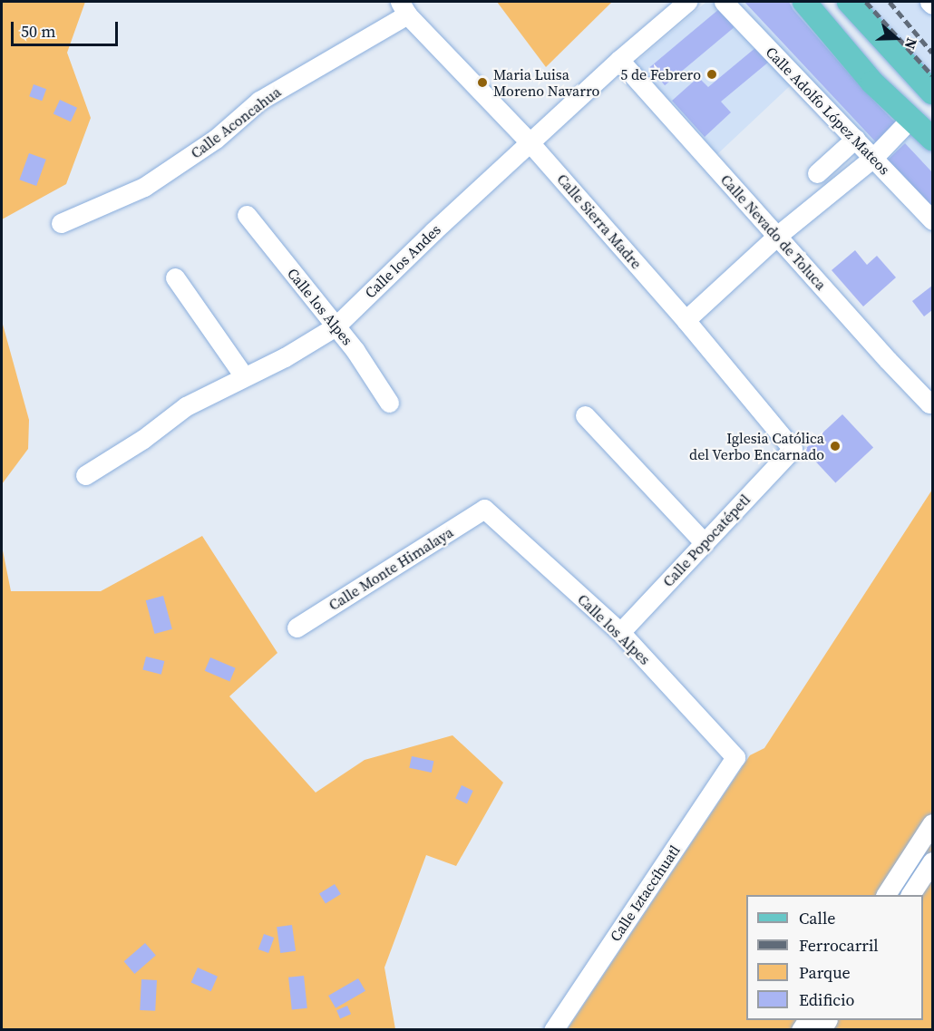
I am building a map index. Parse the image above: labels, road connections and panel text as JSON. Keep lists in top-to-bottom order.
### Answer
{
  "streets": {
    "street": [
      "Calle Adolfo López Mateos",
      "Calle Aconcahua",
      "Calle Sierra Madre",
      "Calle Nevado de Toluca",
      "Calle los Andes",
      "Calle los Alpes",
      "Calle Popocatépetl",
      "Calle Monte Himalaya",
      "Calle Iztaccíhuatl"
    ]
  },
  "crossings": [
    ["Calle Aconcahua", "Calle Sierra Madre"],
    ["Calle Sierra Madre", "Calle los Andes"],
    ["Calle Sierra Madre", "Calle Popocatépetl"],
    ["Calle Nevado de Toluca", "Calle los Andes"],
    ["Calle los Andes", "Calle los Alpes"],
    ["Calle los Alpes", "Calle Popocatépetl"],
    ["Calle los Alpes", "Calle Monte Himalaya"],
    ["Calle los Alpes", "Calle Iztaccíhuatl"]
  ],
  "places": ["5 de Febrero", "Maria Luisa Moreno Navarro", "Iglesia Católica del Verbo Encarnado"],
  "legend": [
    "Calle",
    "Ferrocarril",
    "Parque",
    "Edificio"
  ],
  "scale_bar": "50 m",
  "north": "right"
}
